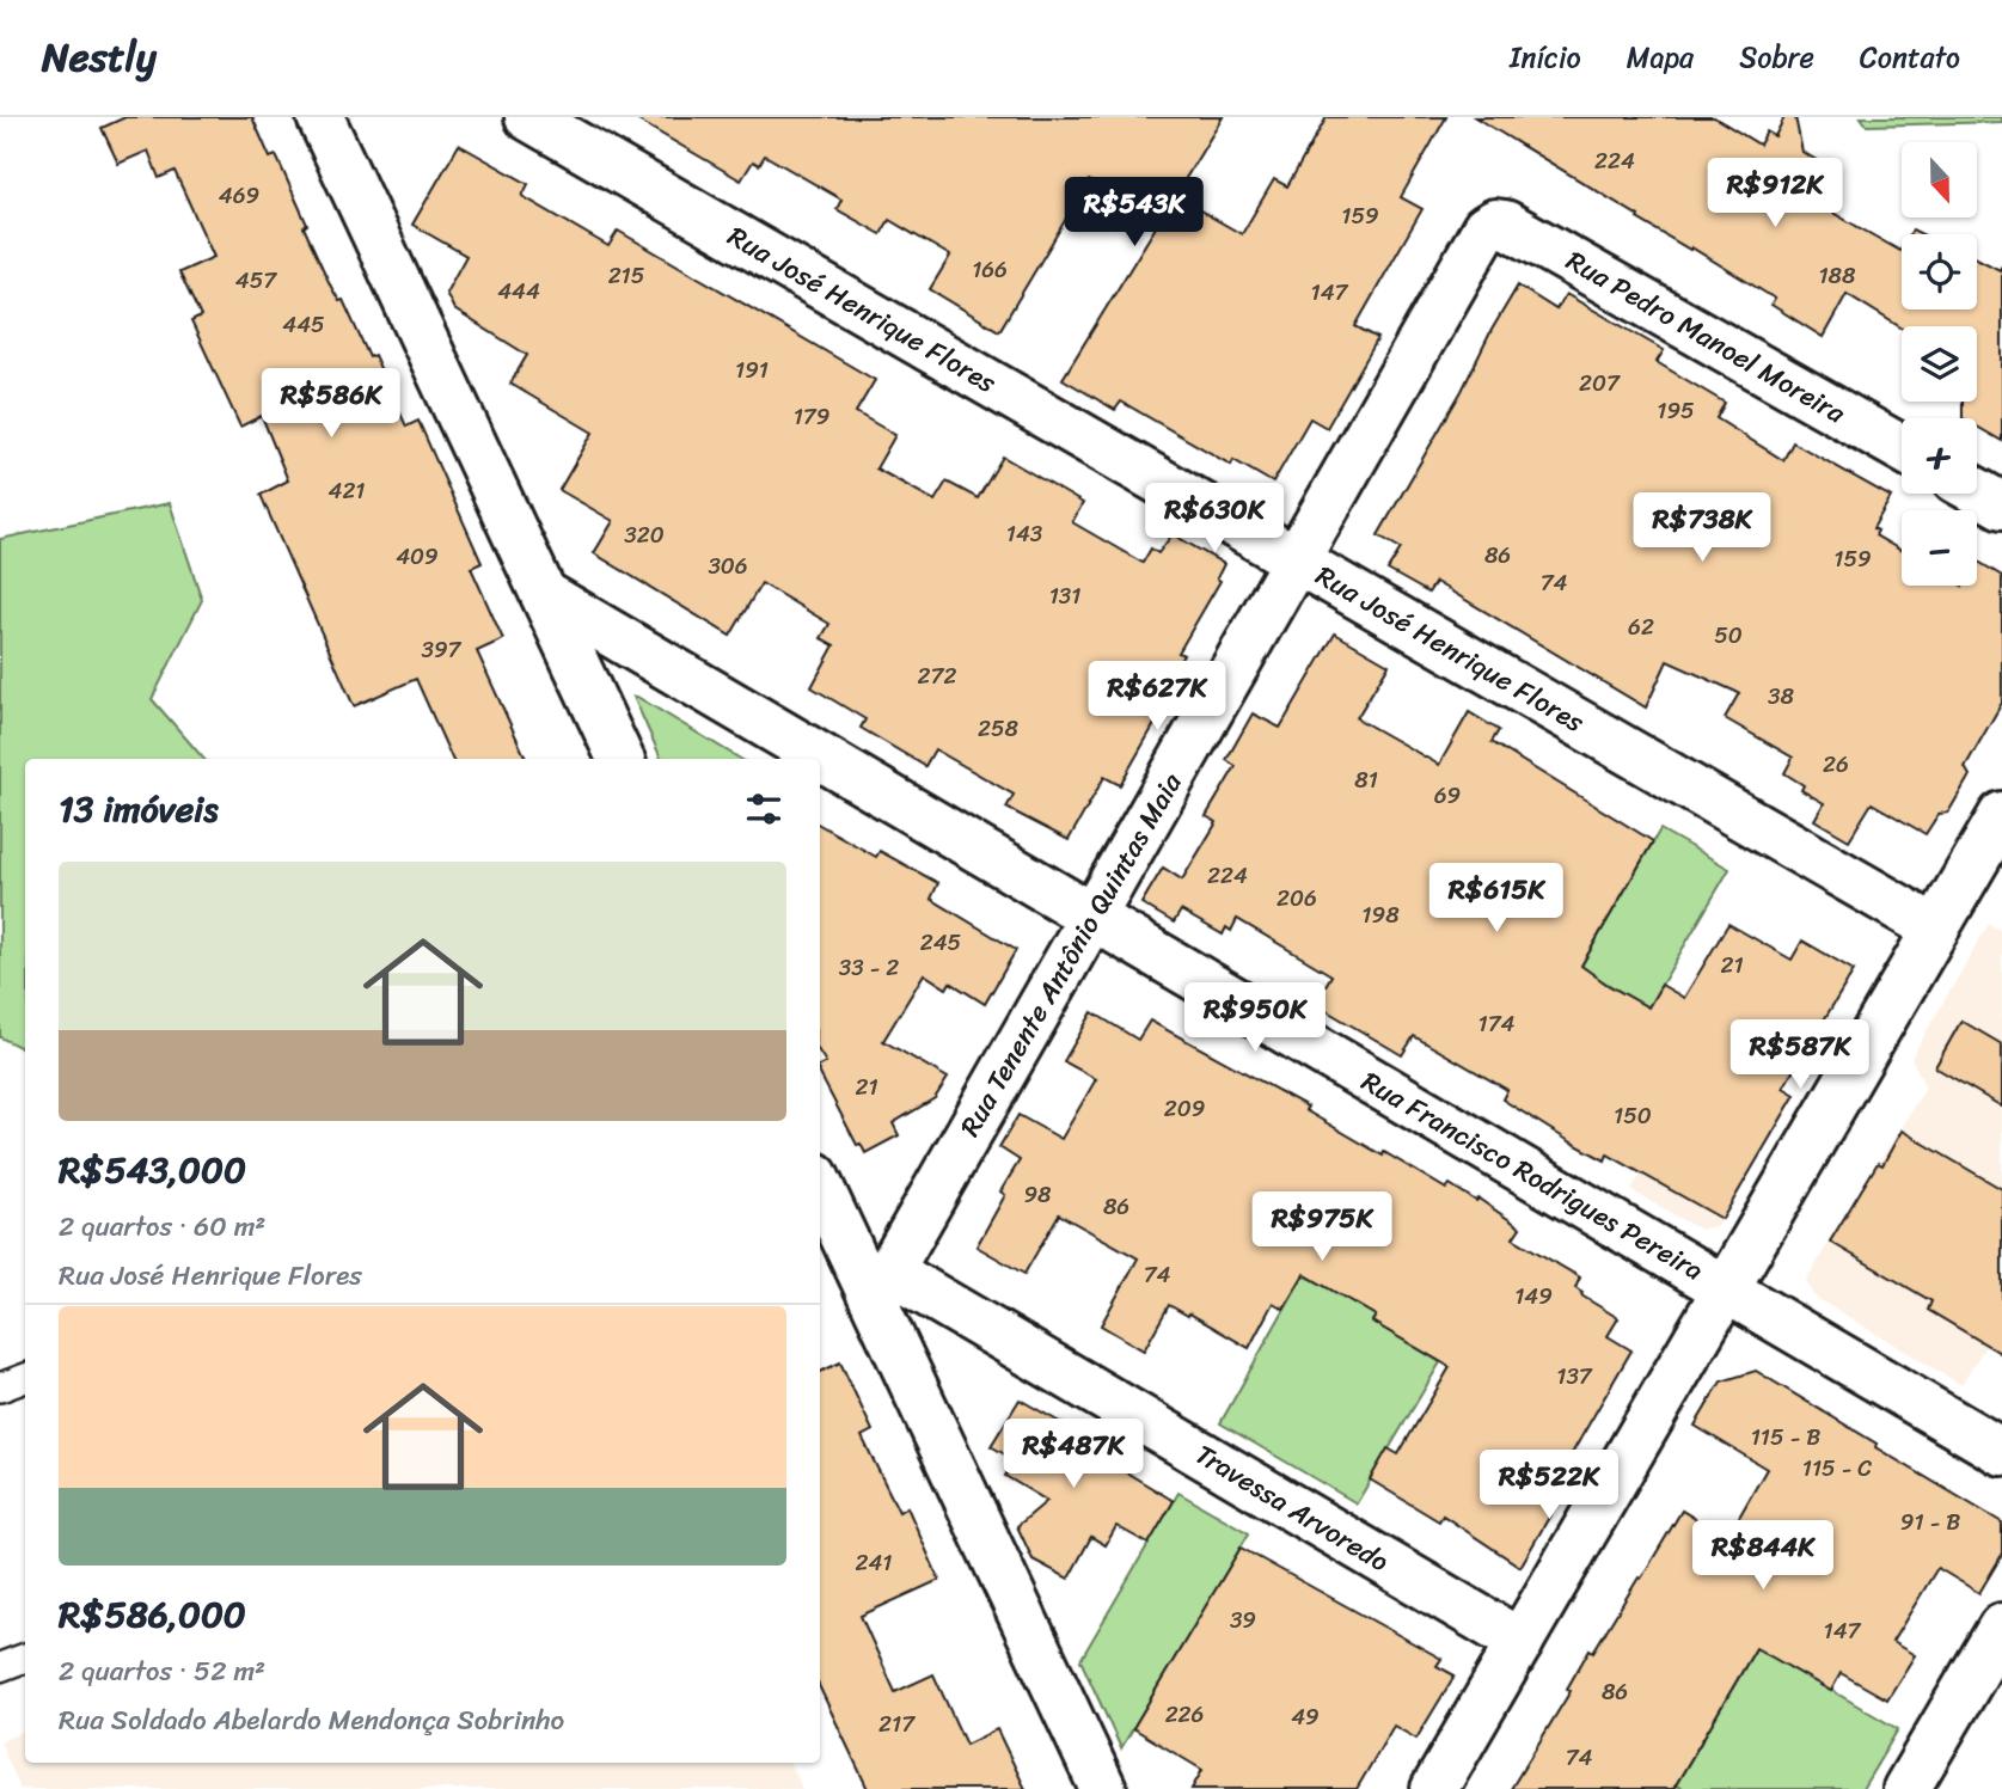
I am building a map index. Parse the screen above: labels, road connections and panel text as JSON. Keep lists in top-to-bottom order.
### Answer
{
  "streets": {
    "street": [
      "Rua José Henrique Flores",
      "Rua Pedro Manoel Moreira",
      "Rua Tenente Antônio Quintas Maia",
      "Rua Francisco Rodrigues Pereira",
      "Travessa Arvoredo"
    ]
  },
  "crossings": [
    ["Rua José Henrique Flores", "Rua Tenente Antônio Quintas Maia"],
    ["Rua Pedro Manoel Moreira", "Rua Tenente Antônio Quintas Maia"],
    ["Rua Tenente Antônio Quintas Maia", "Rua Francisco Rodrigues Pereira"],
    ["Rua Tenente Antônio Quintas Maia", "Travessa Arvoredo"]
  ],
  "house_numbers": [
    "224",
    "469",
    "159",
    "166",
    "215",
    "188",
    "457",
    "444",
    "147",
    "445",
    "191",
    "207",
    "195",
    "179",
    "421",
    "143",
    "320",
    "86",
    "409",
    "159",
    "306",
    "74",
    "131",
    "62",
    "50",
    "397",
    "272",
    "38",
    "258",
    "26",
    "81",
    "69",
    "224",
    "206",
    "198",
    "245",
    "21",
    "33 - 2",
    "174",
    "21",
    "209",
    "150",
    "98",
    "86",
    "74",
    "149",
    "137",
    "115 - B",
    "115 - C",
    "91 - B",
    "241",
    "39",
    "147",
    "86",
    "226",
    "49",
    "217",
    "74"
  ],
  "north": "bottom",
  "page": {
    "header": "Nestly",
    "nav": [
      "Início",
      "Mapa",
      "Sobre",
      "Contato"
    ],
    "map_buttons": ["+", "−"],
    "price": [
      "R$912K",
      "R$543K",
      "R$586K",
      "R$630K",
      "R$738K",
      "R$627K",
      "R$615K",
      "R$950K",
      "R$587K",
      "R$975K",
      "R$487K",
      "R$522K",
      "R$844K"
    ],
    "heading": "13 imóveis",
    "list": [
      {
        "name": "R$543,000",
        "note": "2 quartos · 60 m² · Rua José Henrique Flores"
      },
      {
        "name": "R$586,000",
        "note": "2 quartos · 52 m² · Rua Soldado Abelardo Mendonça Sobrinho"
      }
    ]
  }
}
